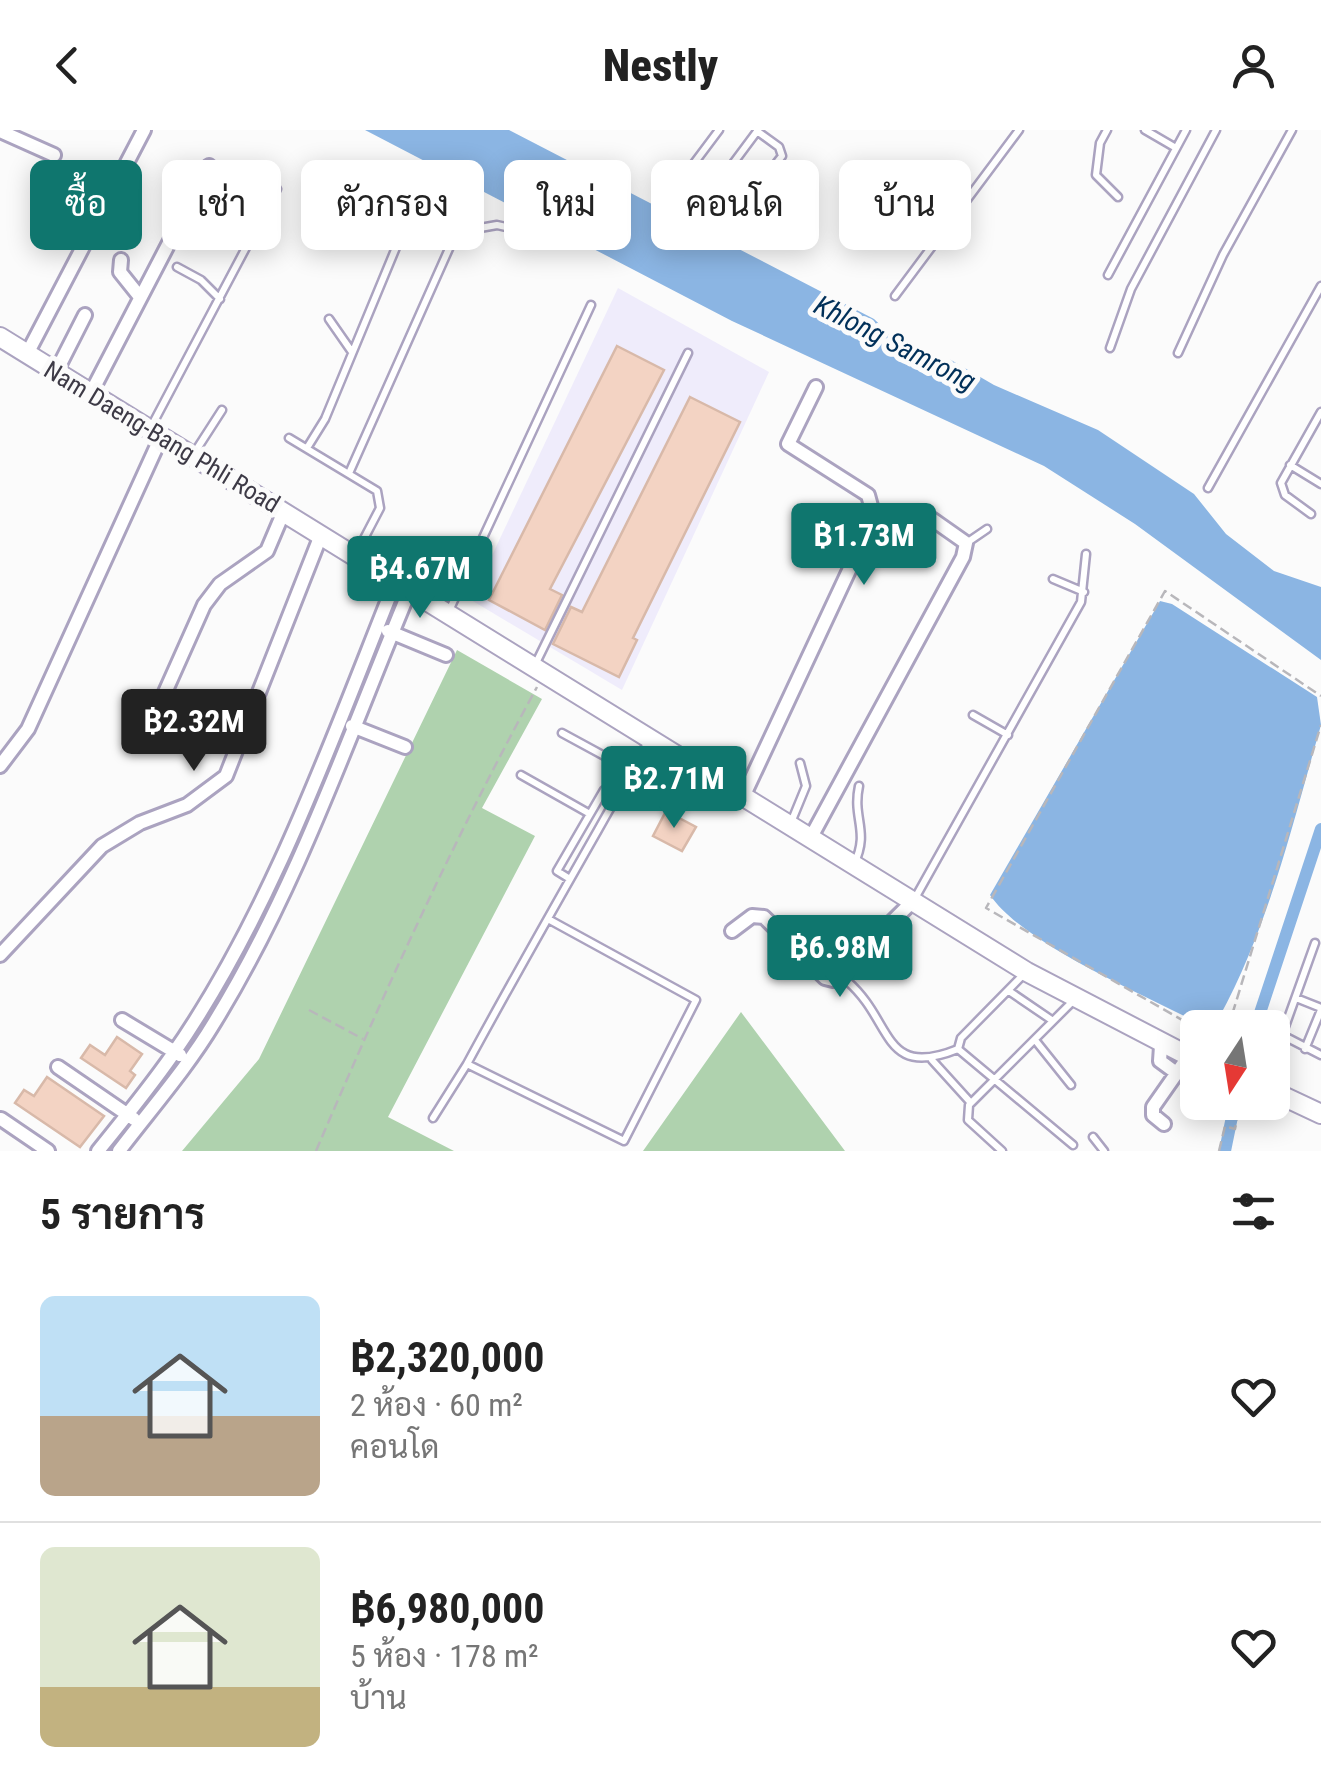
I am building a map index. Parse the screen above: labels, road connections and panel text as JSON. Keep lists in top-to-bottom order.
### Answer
{
  "streets": {
    "main road": ["Nam Daeng-Bang Phli Road"]
  },
  "water": ["Khlong Samrong"],
  "north": "bottom",
  "page": {
    "header": "Nestly",
    "chip": [
      "ซื้อ",
      "เช่า",
      "ตัวกรอง",
      "ใหม่",
      "คอนโด",
      "บ้าน"
    ],
    "price": [
      "฿1.73M",
      "฿4.67M",
      "฿2.32M",
      "฿2.71M",
      "฿6.98M"
    ],
    "heading": "5 รายการ",
    "list": [
      {
        "name": "฿2,320,000",
        "note": "2 ห้อง · 60 m² · คอนโด"
      },
      {
        "name": "฿6,980,000",
        "note": "5 ห้อง · 178 m² · บ้าน"
      }
    ]
  }
}
